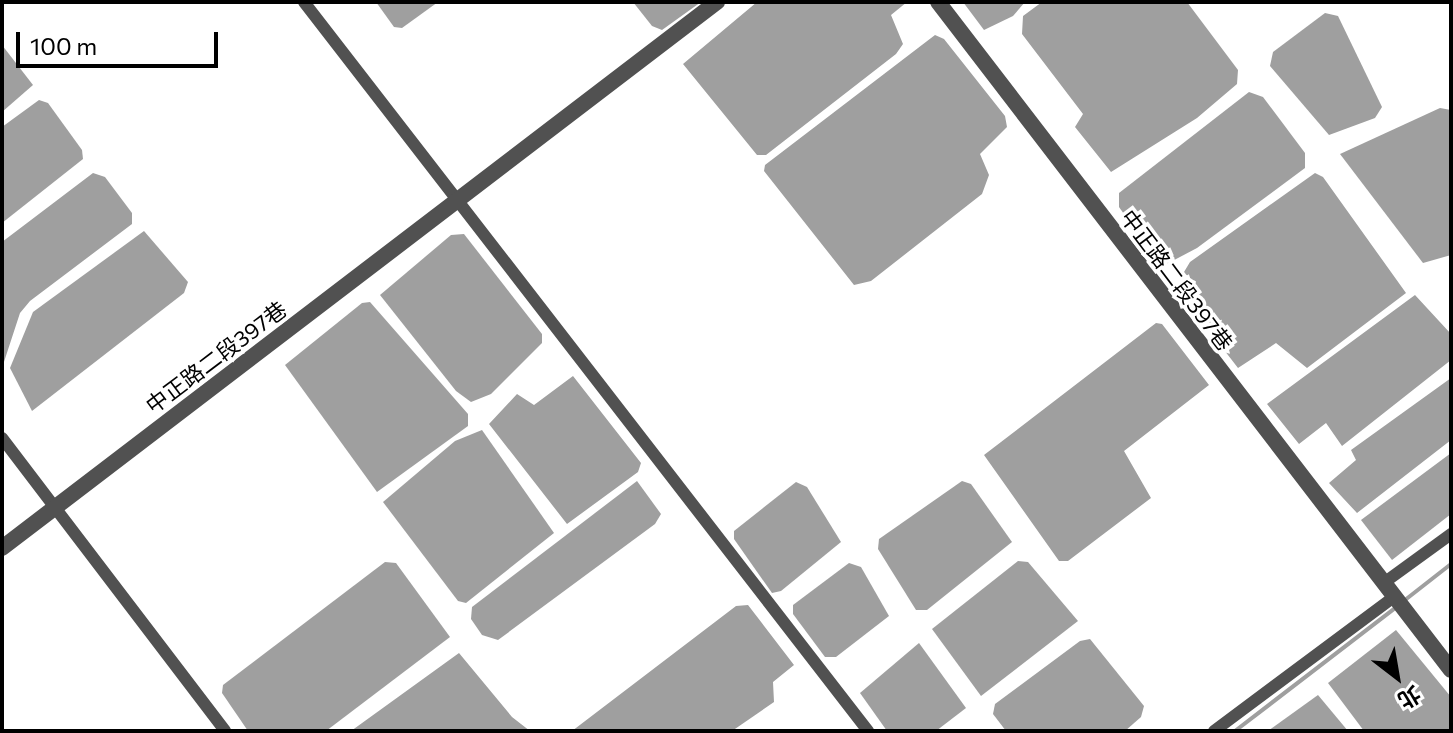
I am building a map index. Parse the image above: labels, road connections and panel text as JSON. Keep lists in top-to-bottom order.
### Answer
{
  "streets": {
    "street": ["中正路二段397巷"]
  },
  "scale_bar": "100 m",
  "north": "bottom right"
}
